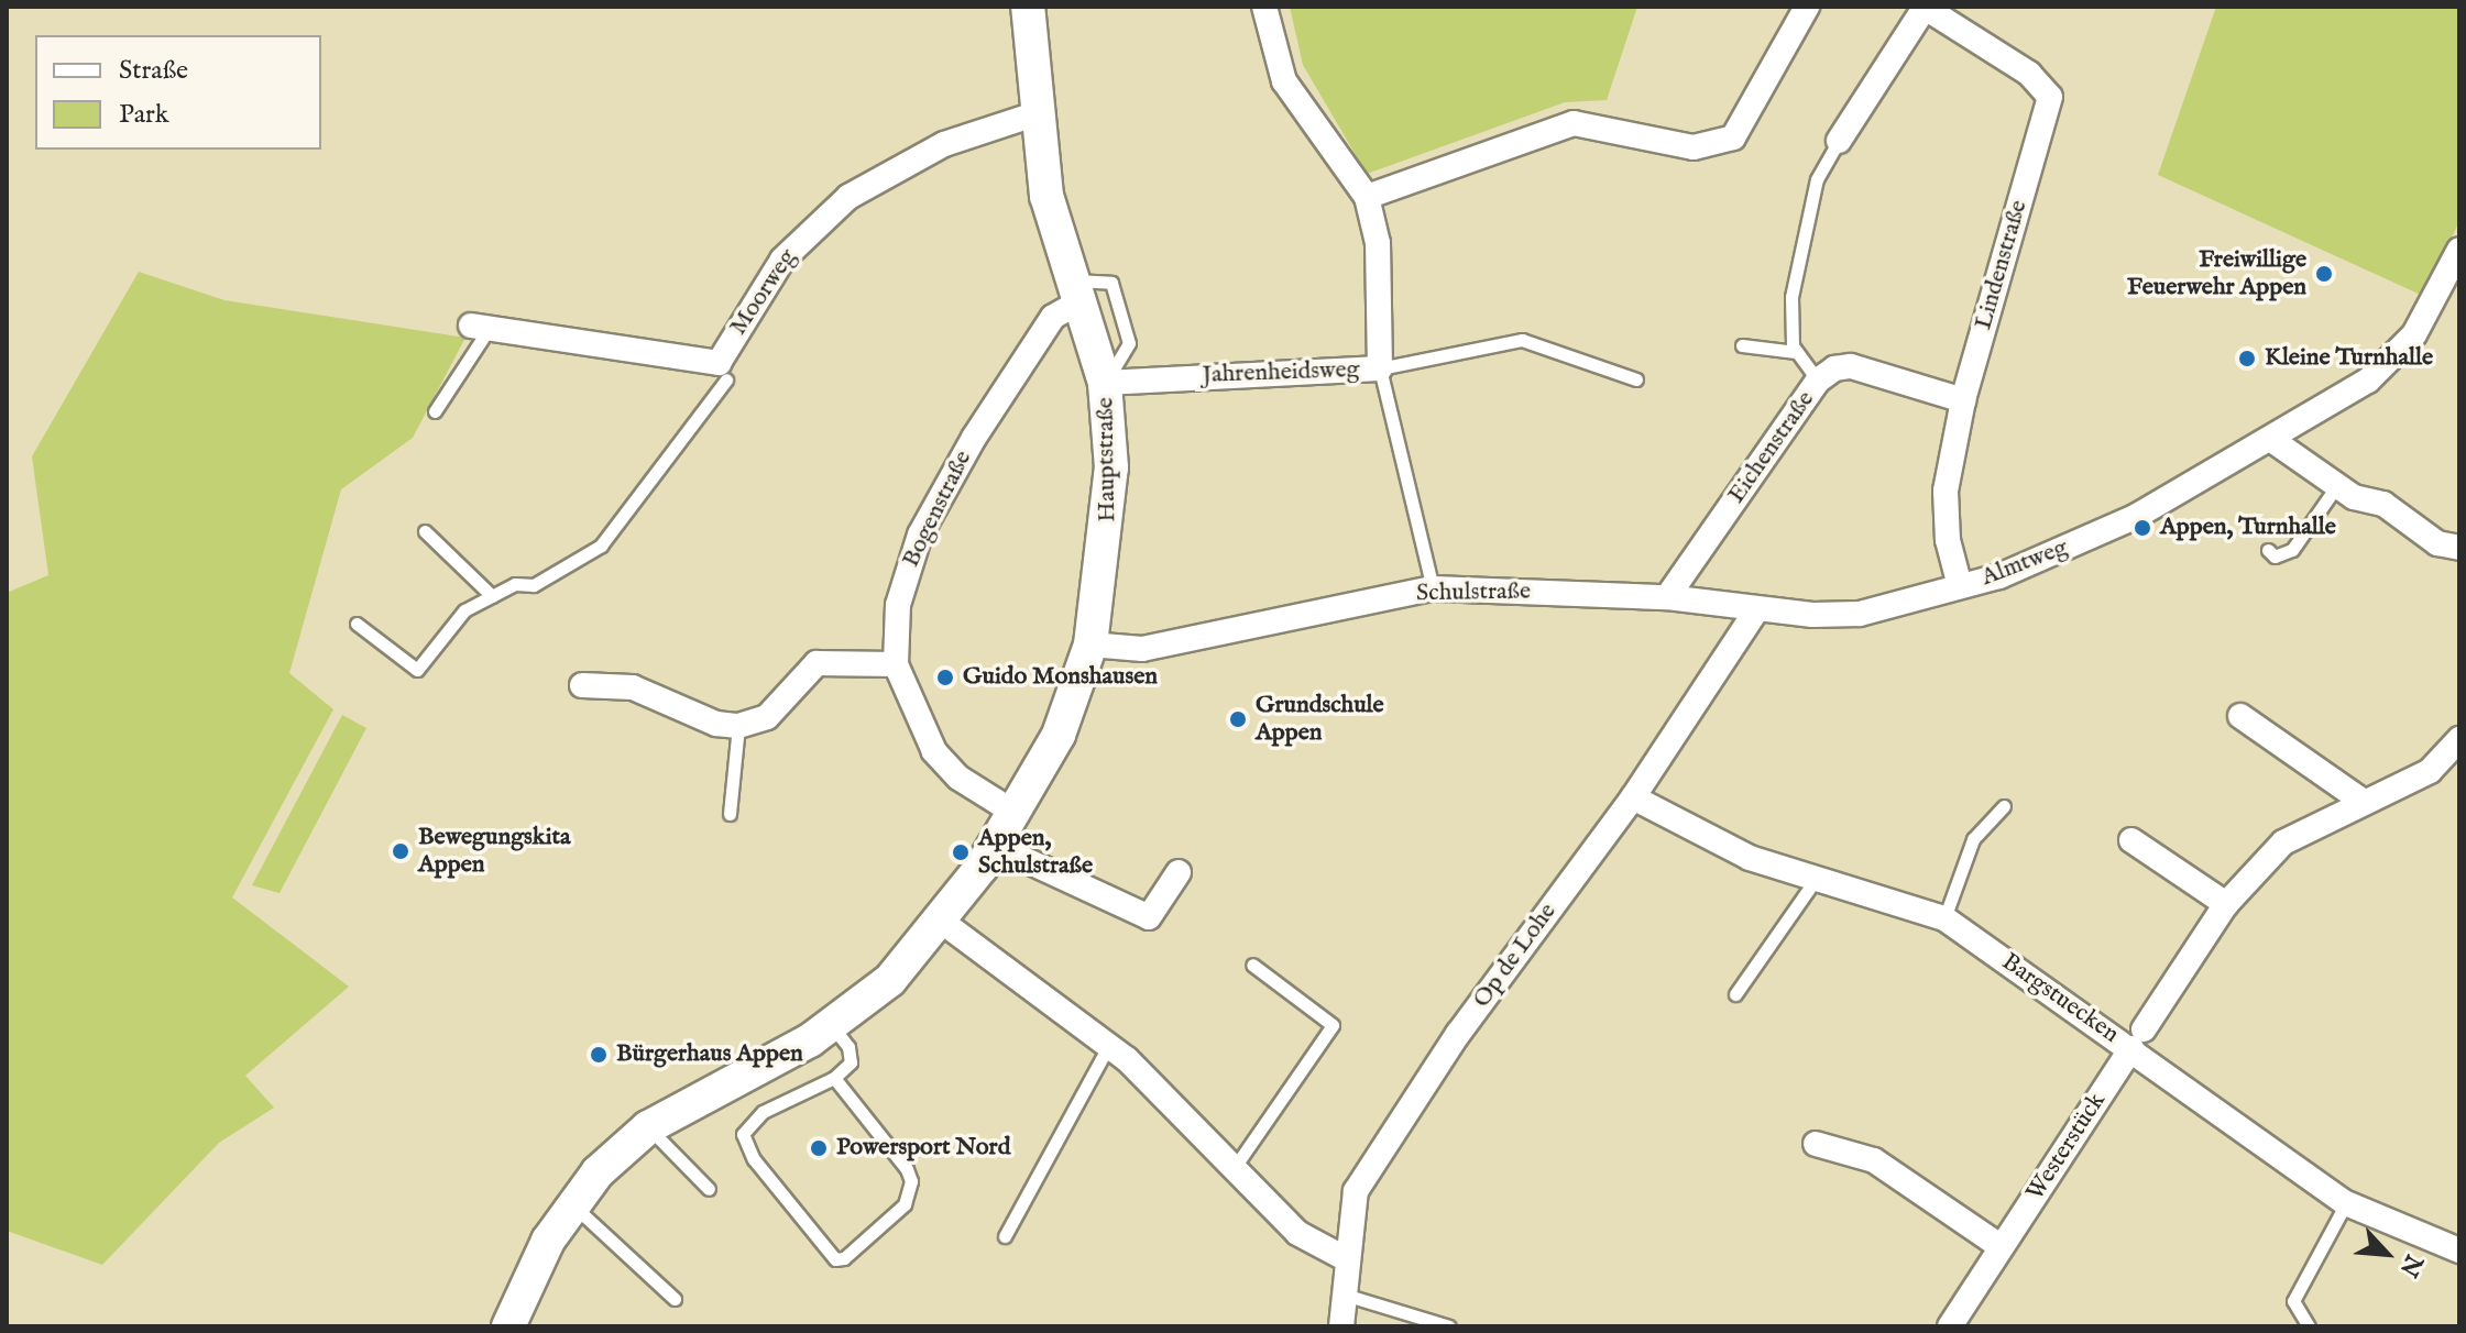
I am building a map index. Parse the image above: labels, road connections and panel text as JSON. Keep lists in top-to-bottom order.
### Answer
{
  "streets": {
    "main road": ["Hauptstraße"],
    "street": [
      "Lindenstraße",
      "Moorweg",
      "Jahrenheidsweg",
      "Eichenstraße",
      "Bogenstraße",
      "Almtweg",
      "Schulstraße",
      "Op de Lohe",
      "Bargstuecken",
      "Westerstück"
    ]
  },
  "crossings": [
    ["Lindenstraße", "Eichenstraße"],
    ["Lindenstraße", "Almtweg"],
    ["Moorweg", "Hauptstraße"],
    ["Jahrenheidsweg", "Hauptstraße"],
    ["Eichenstraße", "Schulstraße"],
    ["Hauptstraße", "Bogenstraße"],
    ["Hauptstraße", "Schulstraße"],
    ["Almtweg", "Schulstraße"],
    ["Almtweg", "Op de Lohe"],
    ["Schulstraße", "Op de Lohe"],
    ["Op de Lohe", "Bargstuecken"],
    ["Bargstuecken", "Westerstück"]
  ],
  "places": [
    "Freiwillige Feuerwehr Appen",
    "Kleine Turnhalle",
    "Appen, Turnhalle",
    "Guido Monshausen",
    "Grundschule Appen",
    "Bewegungskita Appen",
    "Appen, Schulstraße",
    "Bürgerhaus Appen",
    "Powersport Nord"
  ],
  "legend": ["Straße", "Park"],
  "north": "bottom right"
}
